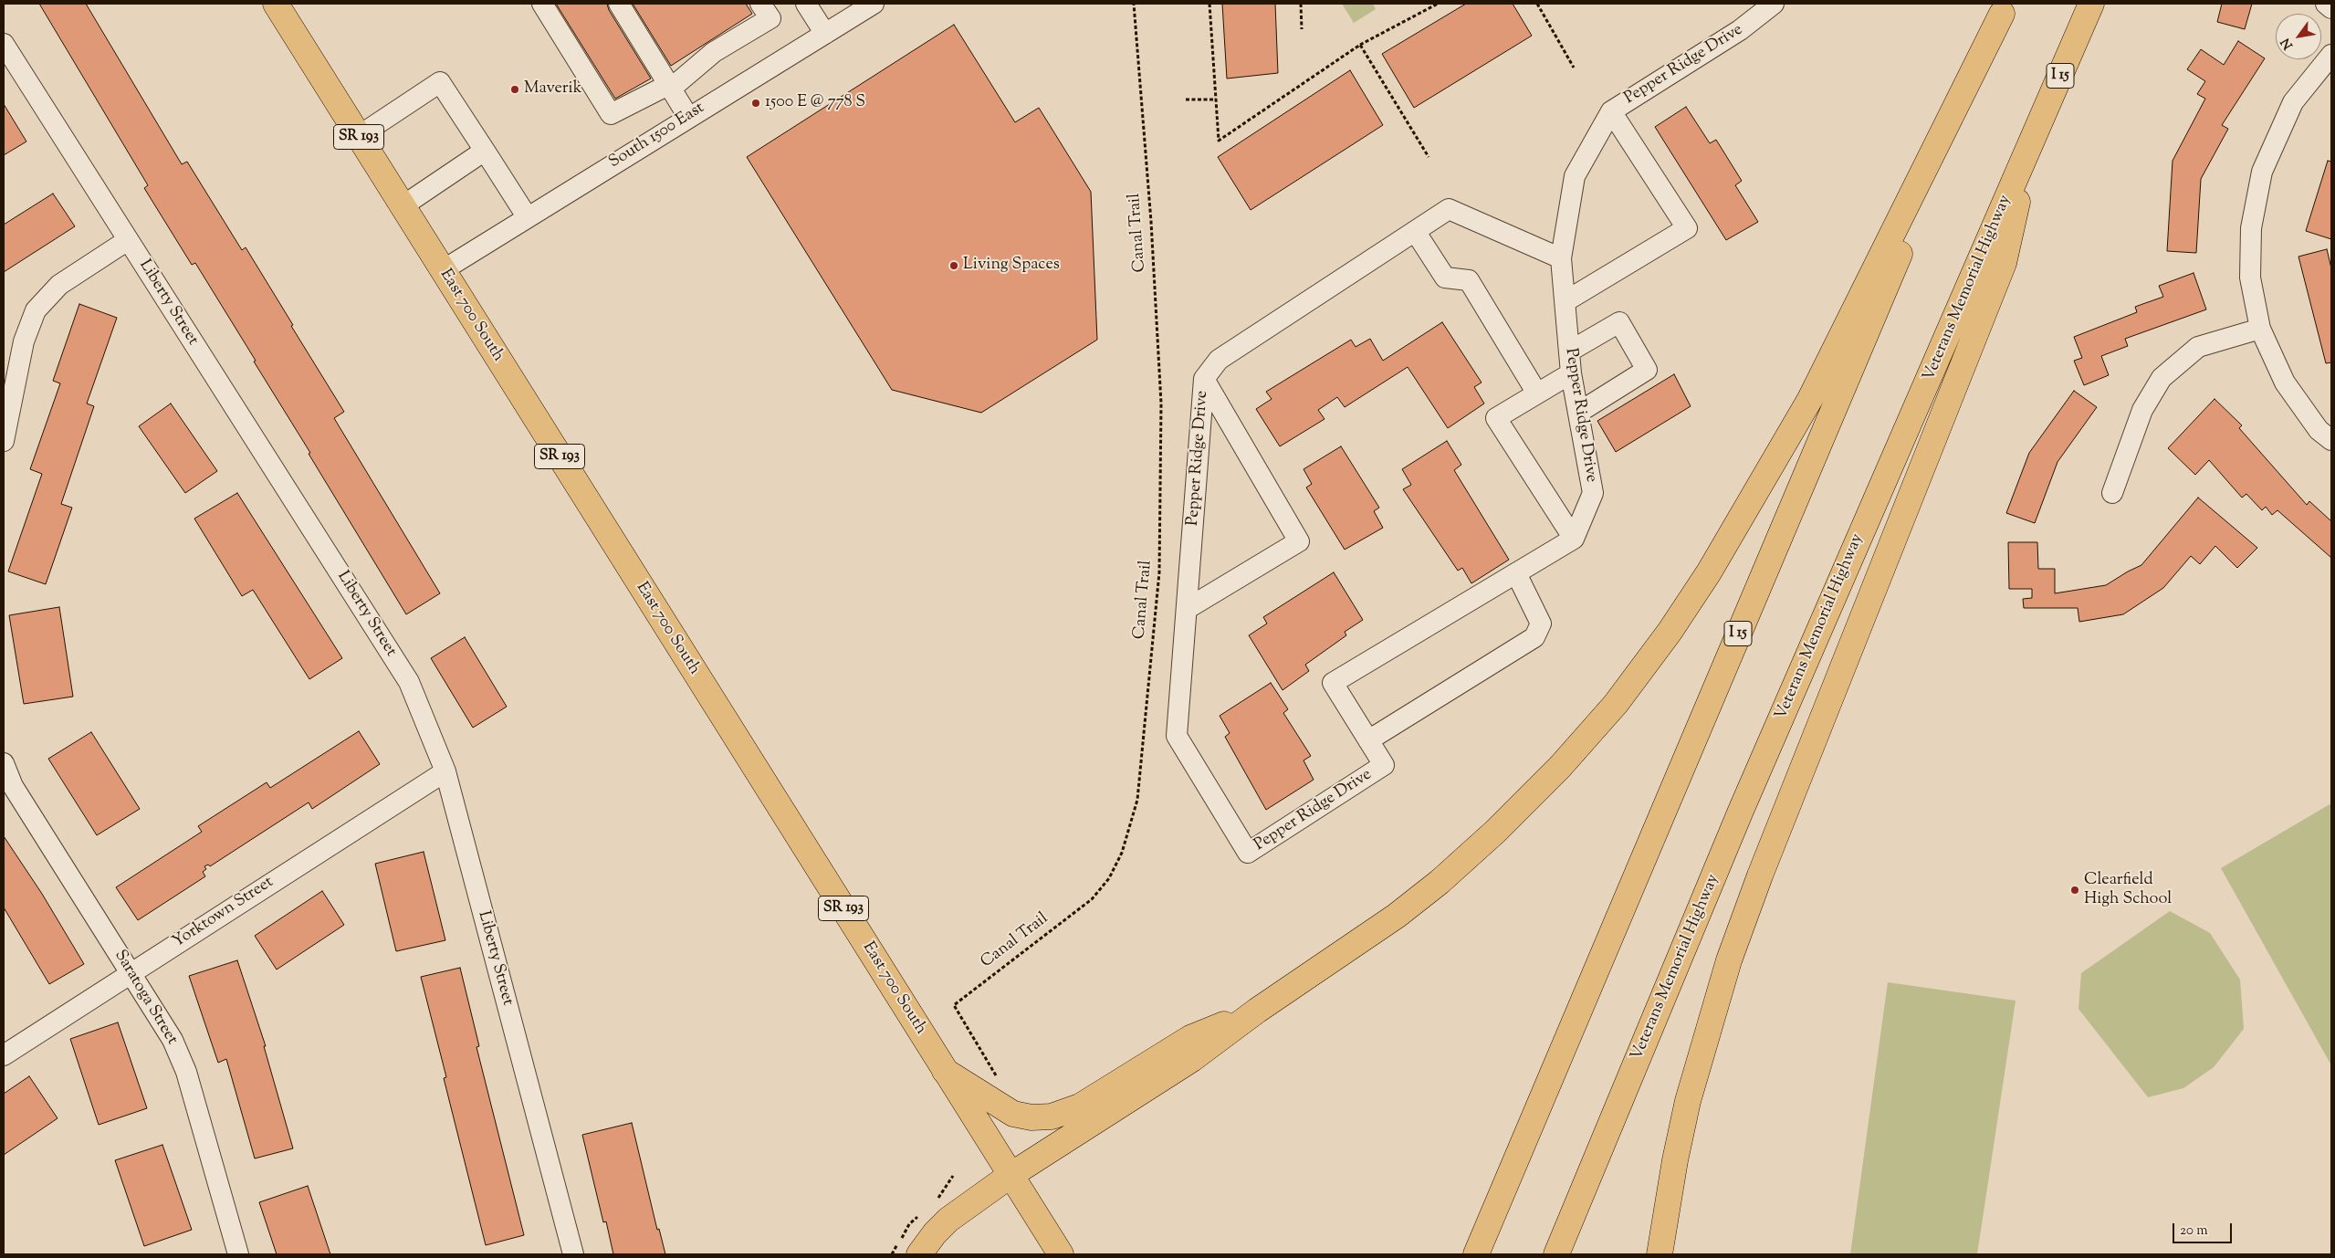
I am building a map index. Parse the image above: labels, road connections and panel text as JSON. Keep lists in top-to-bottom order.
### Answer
{
  "streets": {
    "main road": [
      "I 15",
      "SR 193",
      "Veterans Memorial Highway",
      "East 700 South"
    ],
    "street": [
      "Pepper Ridge Drive",
      "South 1500 East",
      "Liberty Street",
      "Yorktown Street",
      "Saratoga Street"
    ],
    "path": ["Canal Trail"]
  },
  "crossings": [
    ["South 1500 East", "East 700 South"],
    ["Liberty Street", "Yorktown Street"],
    ["Yorktown Street", "Saratoga Street"]
  ],
  "places": [
    "Maverik",
    "1500 E @ 778 S",
    "Living Spaces",
    "Clearfield High School"
  ],
  "scale_bar": "20 m",
  "north": "bottom left"
}
